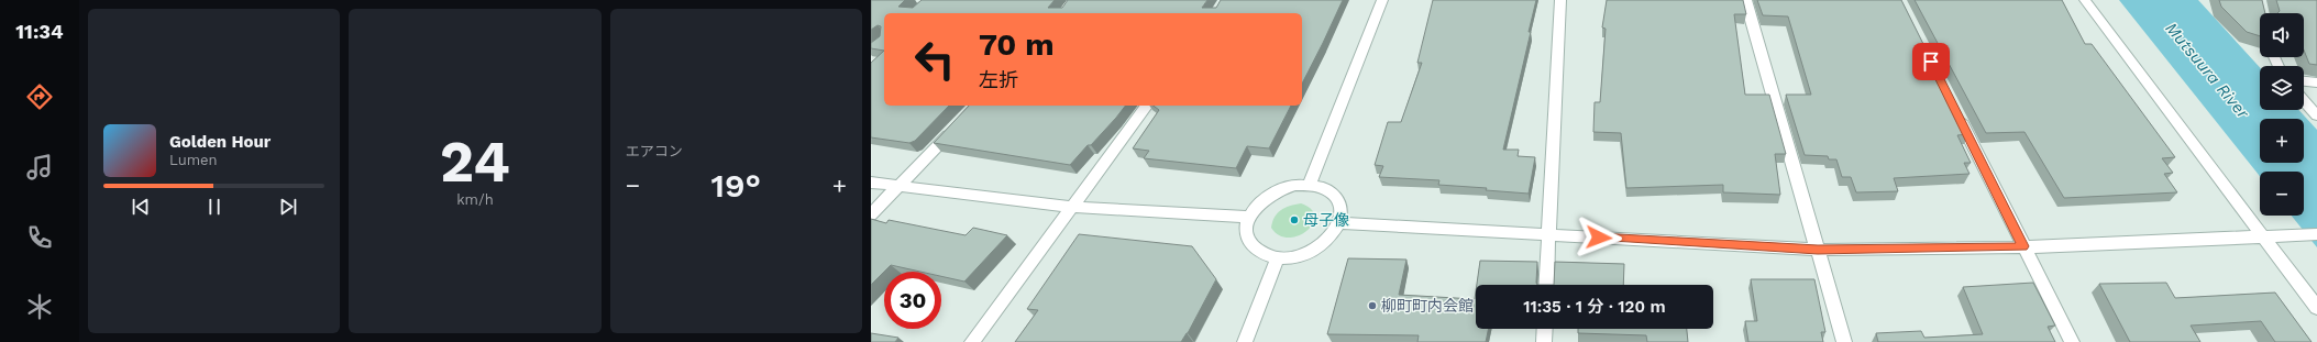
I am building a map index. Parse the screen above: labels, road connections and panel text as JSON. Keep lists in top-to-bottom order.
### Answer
{
  "water": ["Mutsuura River"],
  "places": ["母子像", "柳町町内会館"],
  "page": {
    "tabs": "11:34",
    "tile": [
      ["24", "km/h"],
      "エアコン"
    ],
    "map_buttons": ["+", "−"],
    "turn": ["70 m", "左折"],
    "song": ["Golden Hour", "Lumen"],
    "heat": ["−", "19°", "+"],
    "limit": "30",
    "trip": "11:35 · 1 分 · 120 m"
  }
}
